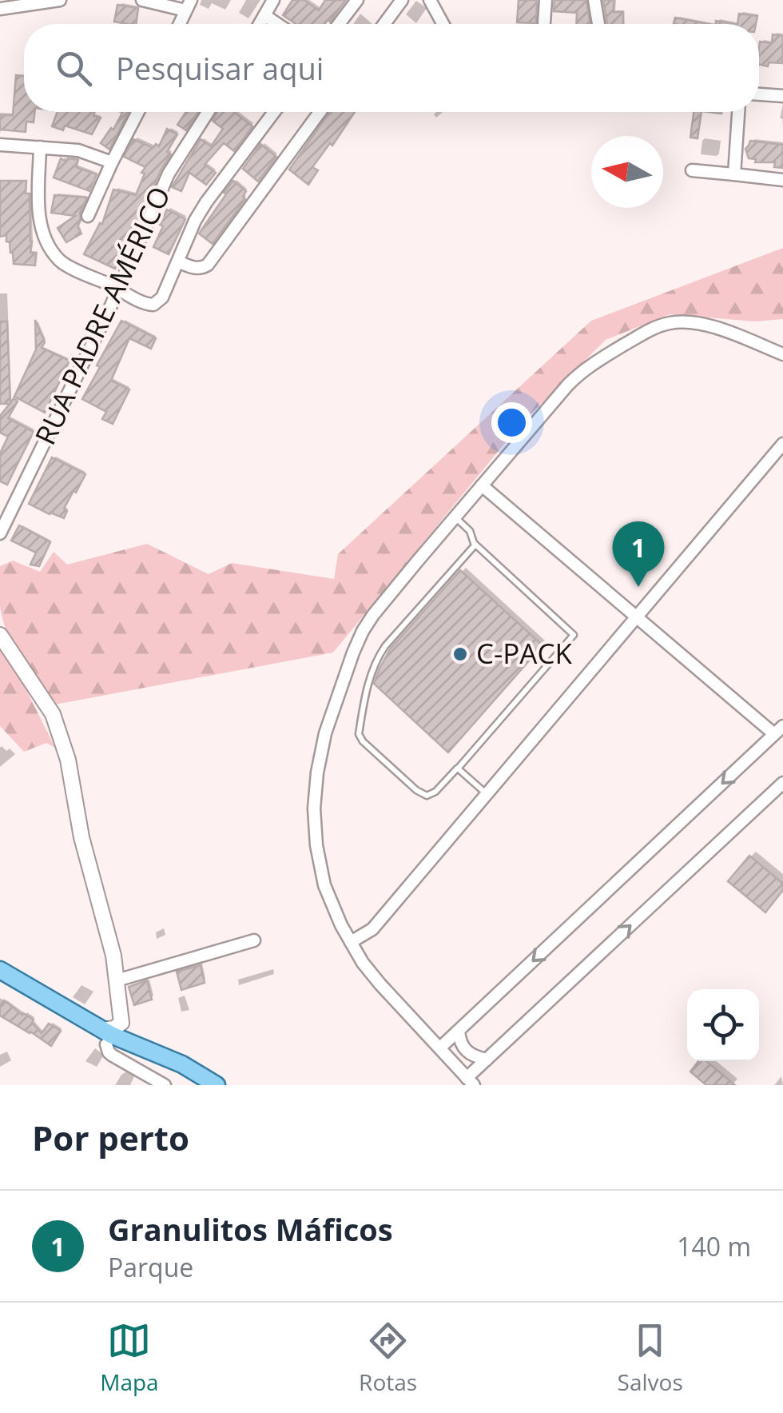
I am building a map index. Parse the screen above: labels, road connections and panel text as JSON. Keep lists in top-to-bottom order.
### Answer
{
  "streets": {
    "street": ["RUA PADRE AMÉRICO"]
  },
  "places": ["C-PACK"],
  "north": "left",
  "page": {
    "search": "Pesquisar aqui",
    "pins": "1",
    "heading": "Por perto",
    "list": [
      {
        "mark": "1",
        "name": "Granulitos Máficos",
        "note": "Parque",
        "value": "140 m"
      }
    ],
    "nav": ["Mapa", "Rotas", "Salvos"]
  }
}
